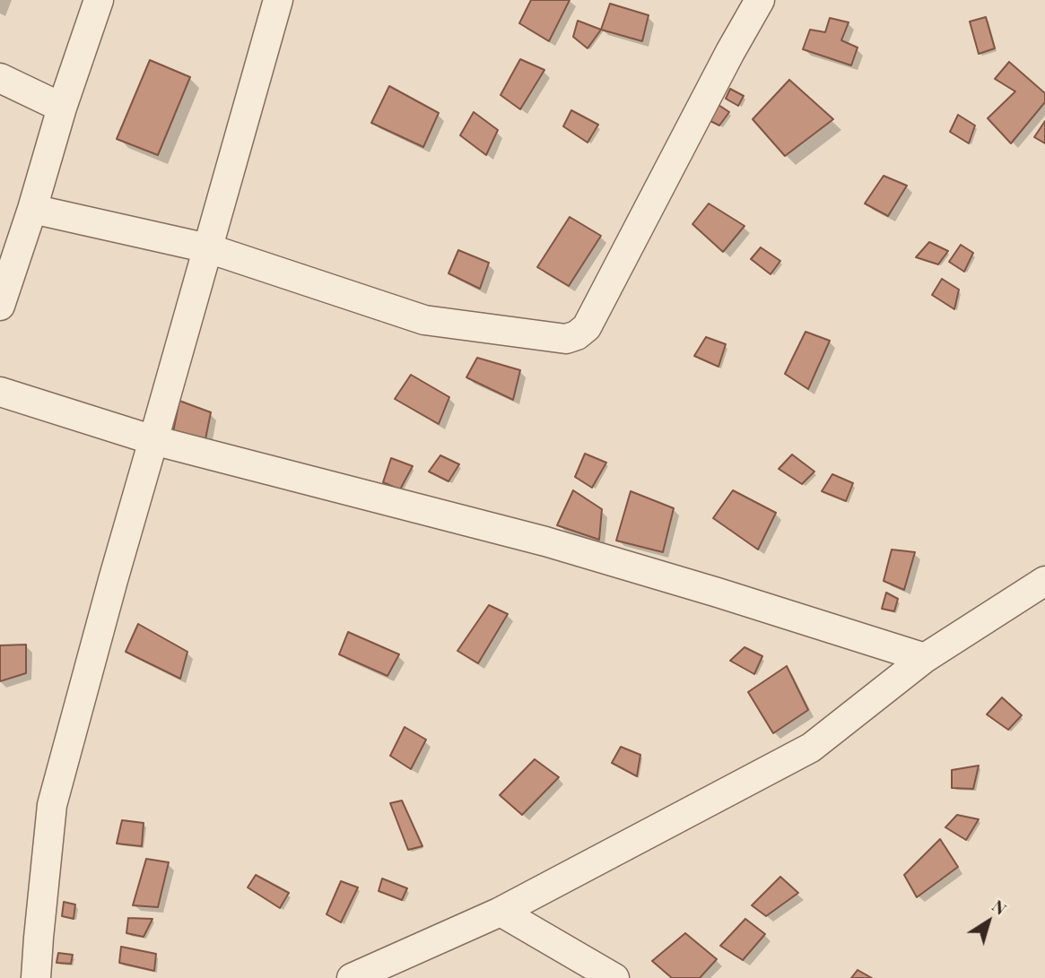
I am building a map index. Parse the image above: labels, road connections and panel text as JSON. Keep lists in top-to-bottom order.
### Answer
{
  "north": "top right"
}
